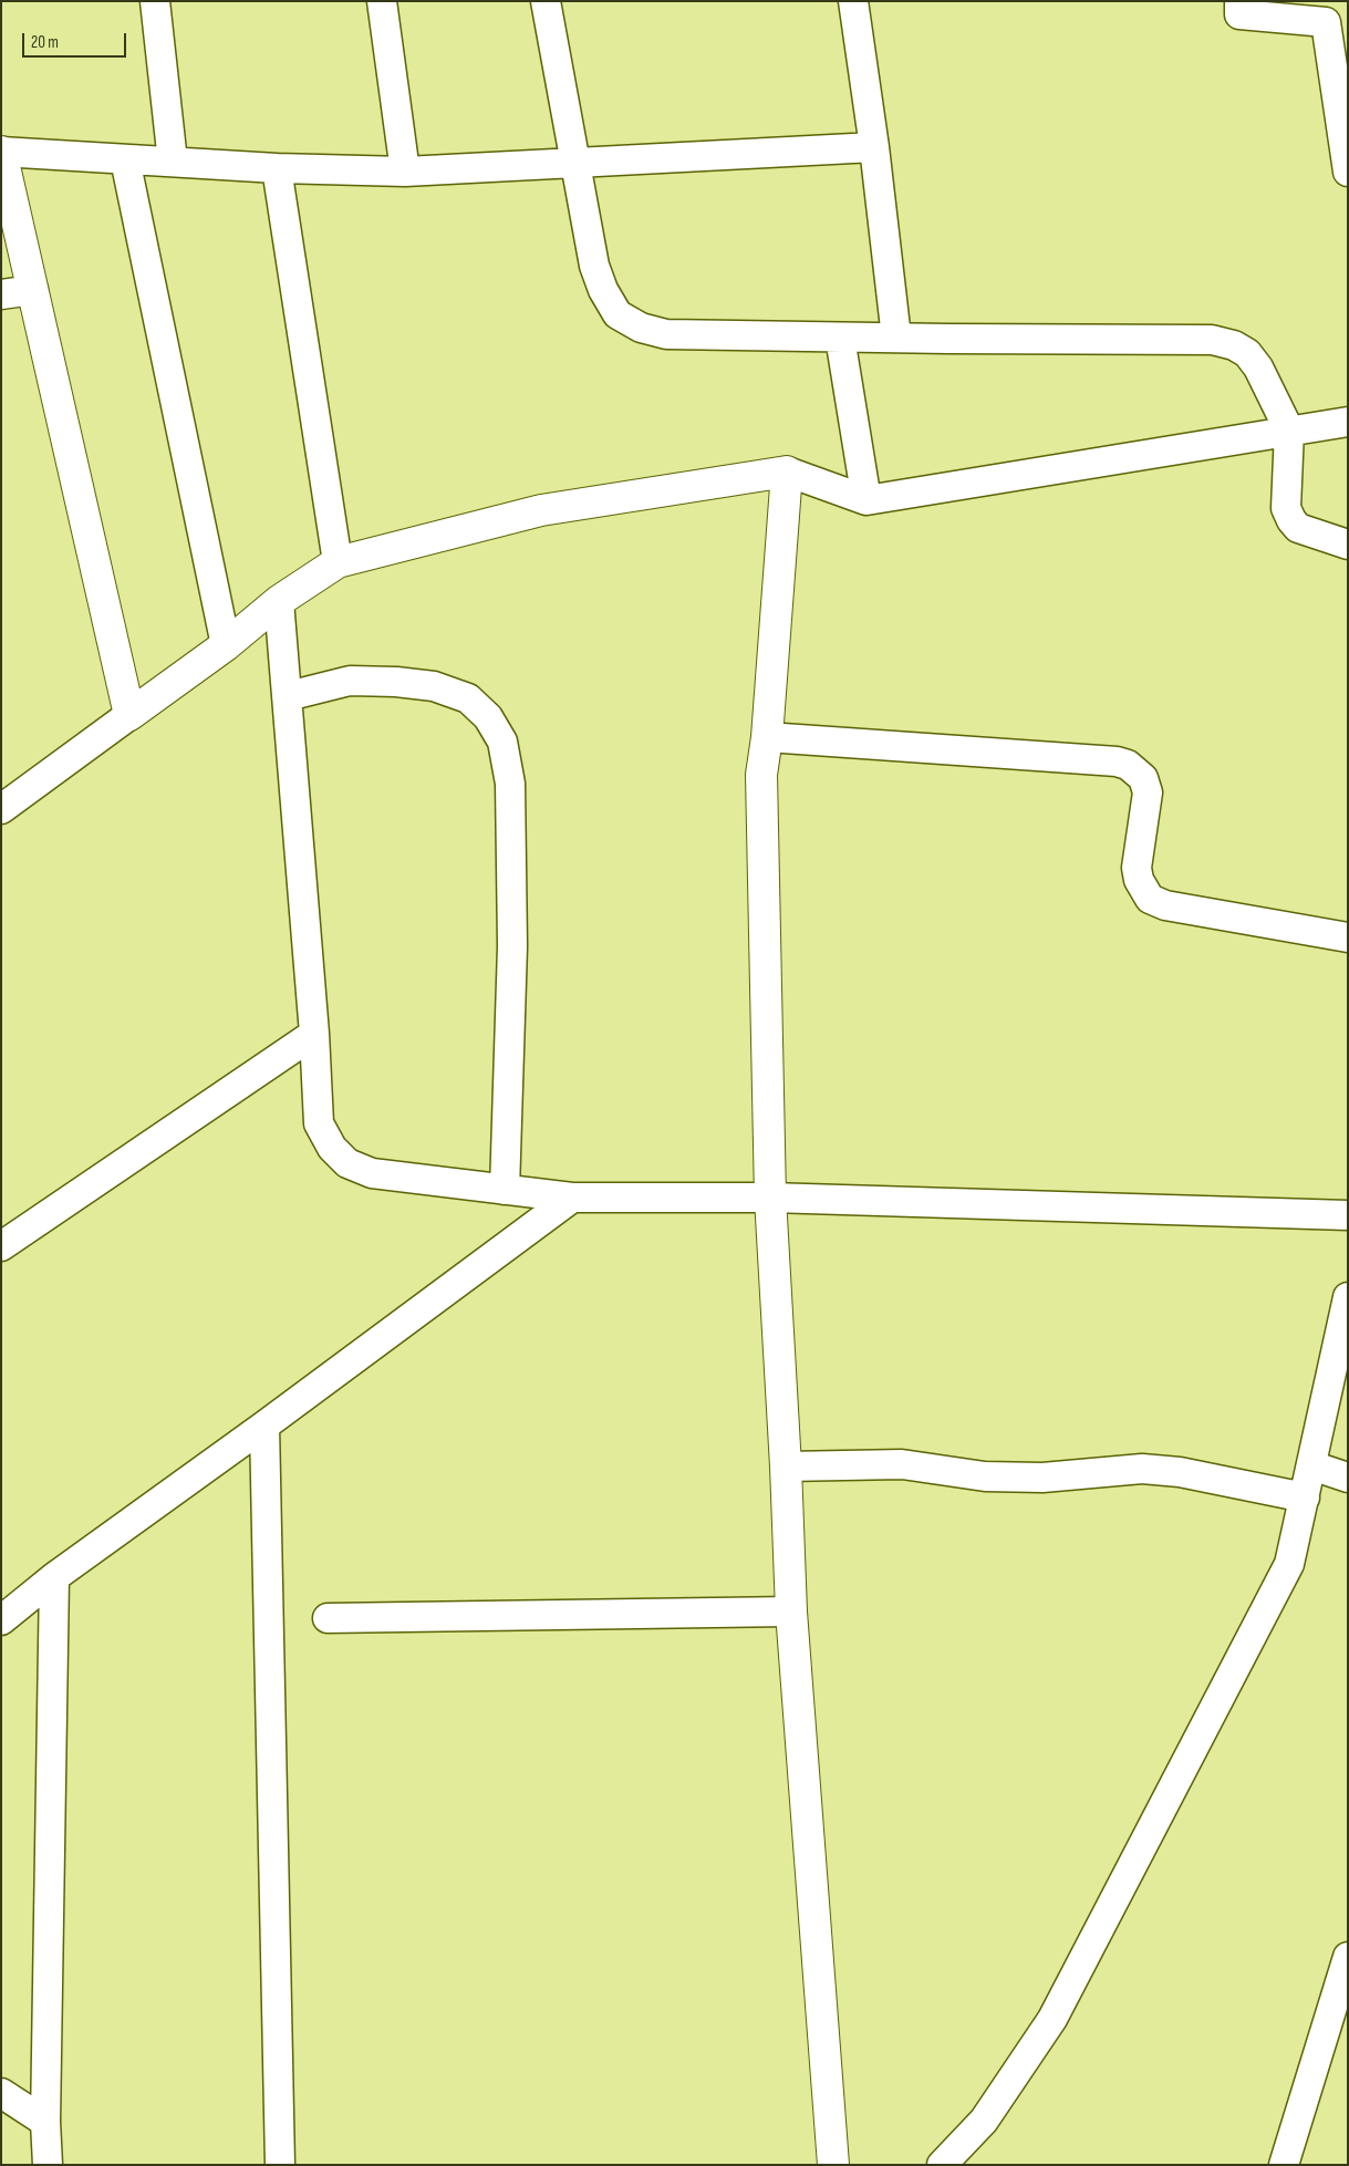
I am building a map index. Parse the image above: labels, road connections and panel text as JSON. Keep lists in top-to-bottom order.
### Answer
{
  "scale_bar": "20 m"
}
